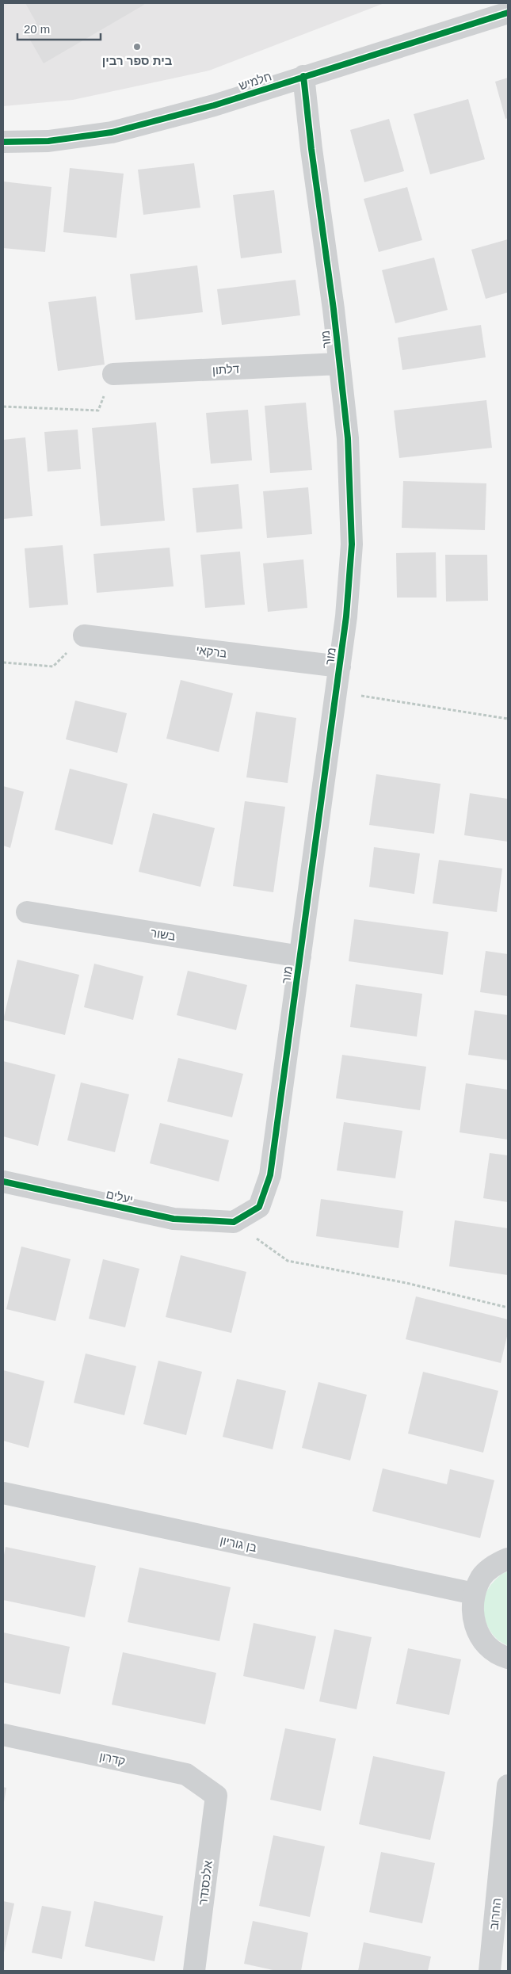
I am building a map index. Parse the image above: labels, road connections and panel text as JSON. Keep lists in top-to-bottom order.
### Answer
{
  "streets": {
    "street": [
      "חלמיש",
      "מור",
      "דלתון",
      "ברקאי",
      "בשור",
      "יעלים",
      "בן גוריון",
      "קדרון",
      "אלכסנדר",
      "החרוב"
    ]
  },
  "crossings": [
    ["חלמיש", "מור"],
    ["מור", "דלתון"],
    ["מור", "ברקאי"],
    ["מור", "בשור"],
    ["מור", "יעלים"],
    ["קדרון", "אלכסנדר"]
  ],
  "places": ["בית ספר רבין"],
  "scale_bar": "20 m"
}
